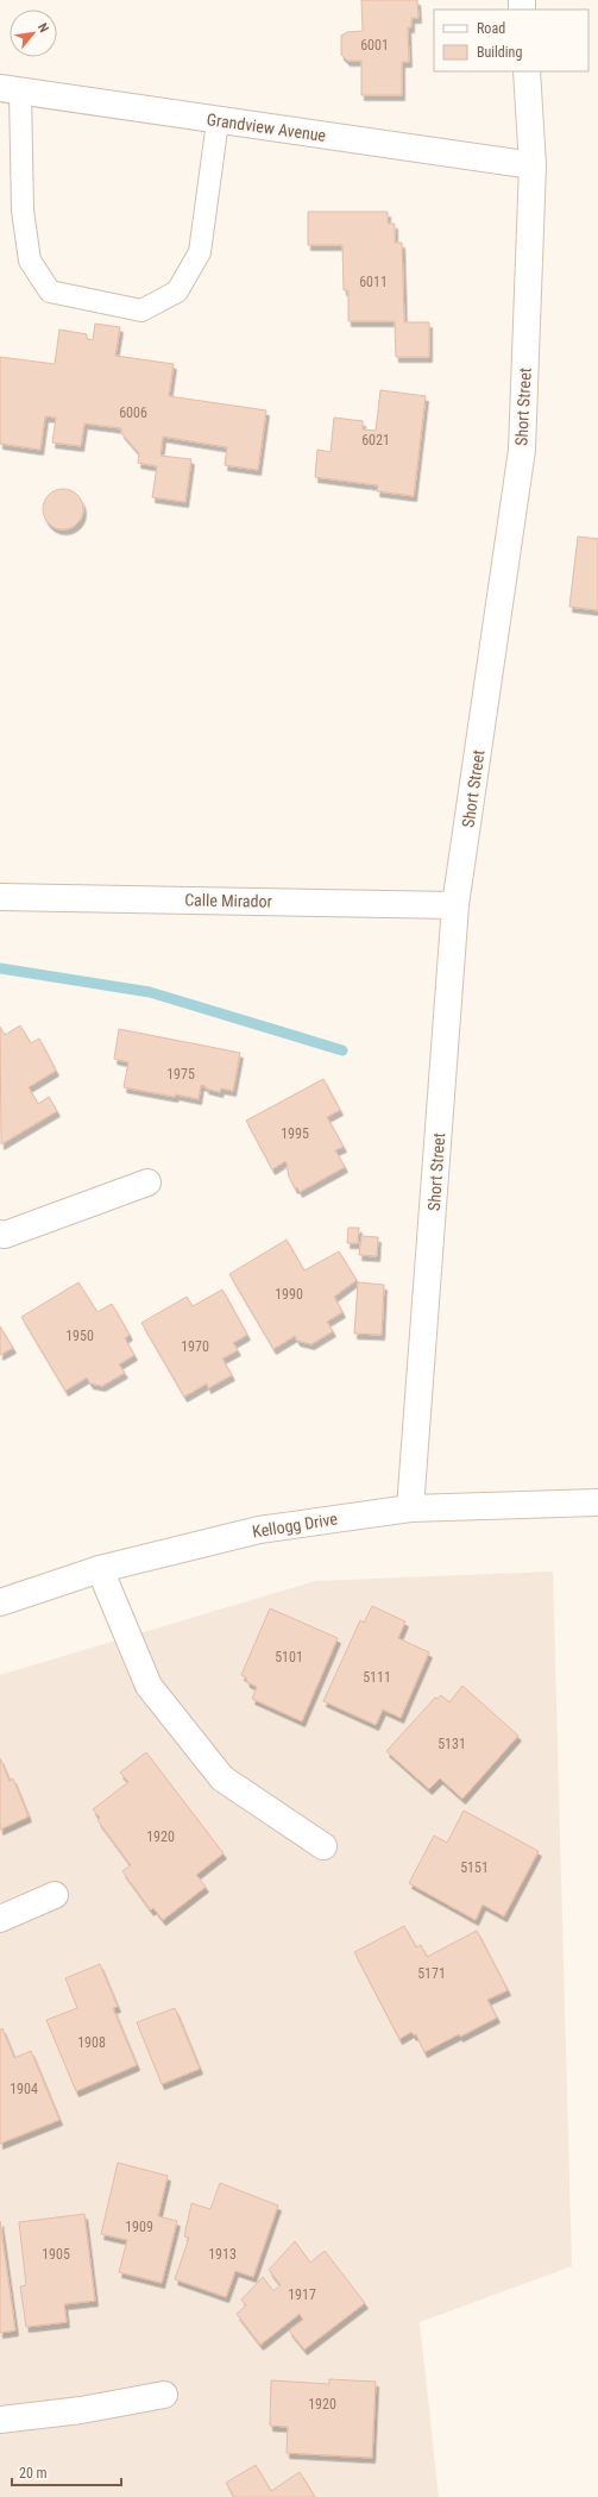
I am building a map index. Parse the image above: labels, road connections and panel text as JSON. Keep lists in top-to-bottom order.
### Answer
{
  "streets": {
    "street": [
      "Grandview Avenue",
      "Short Street",
      "Calle Mirador",
      "Kellogg Drive"
    ]
  },
  "crossings": [
    ["Grandview Avenue", "Short Street"],
    ["Short Street", "Calle Mirador"],
    ["Short Street", "Kellogg Drive"]
  ],
  "house_numbers": [
    "6001",
    "6011",
    "6006",
    "6021",
    "1975",
    "1995",
    "1990",
    "1950",
    "1970",
    "5101",
    "5111",
    "5131",
    "1920",
    "5151",
    "5171",
    "1908",
    "1904",
    "1909",
    "1905",
    "1913",
    "1917",
    "1920"
  ],
  "legend": ["Road", "Building"],
  "scale_bar": "20 m",
  "north": "top right"
}
